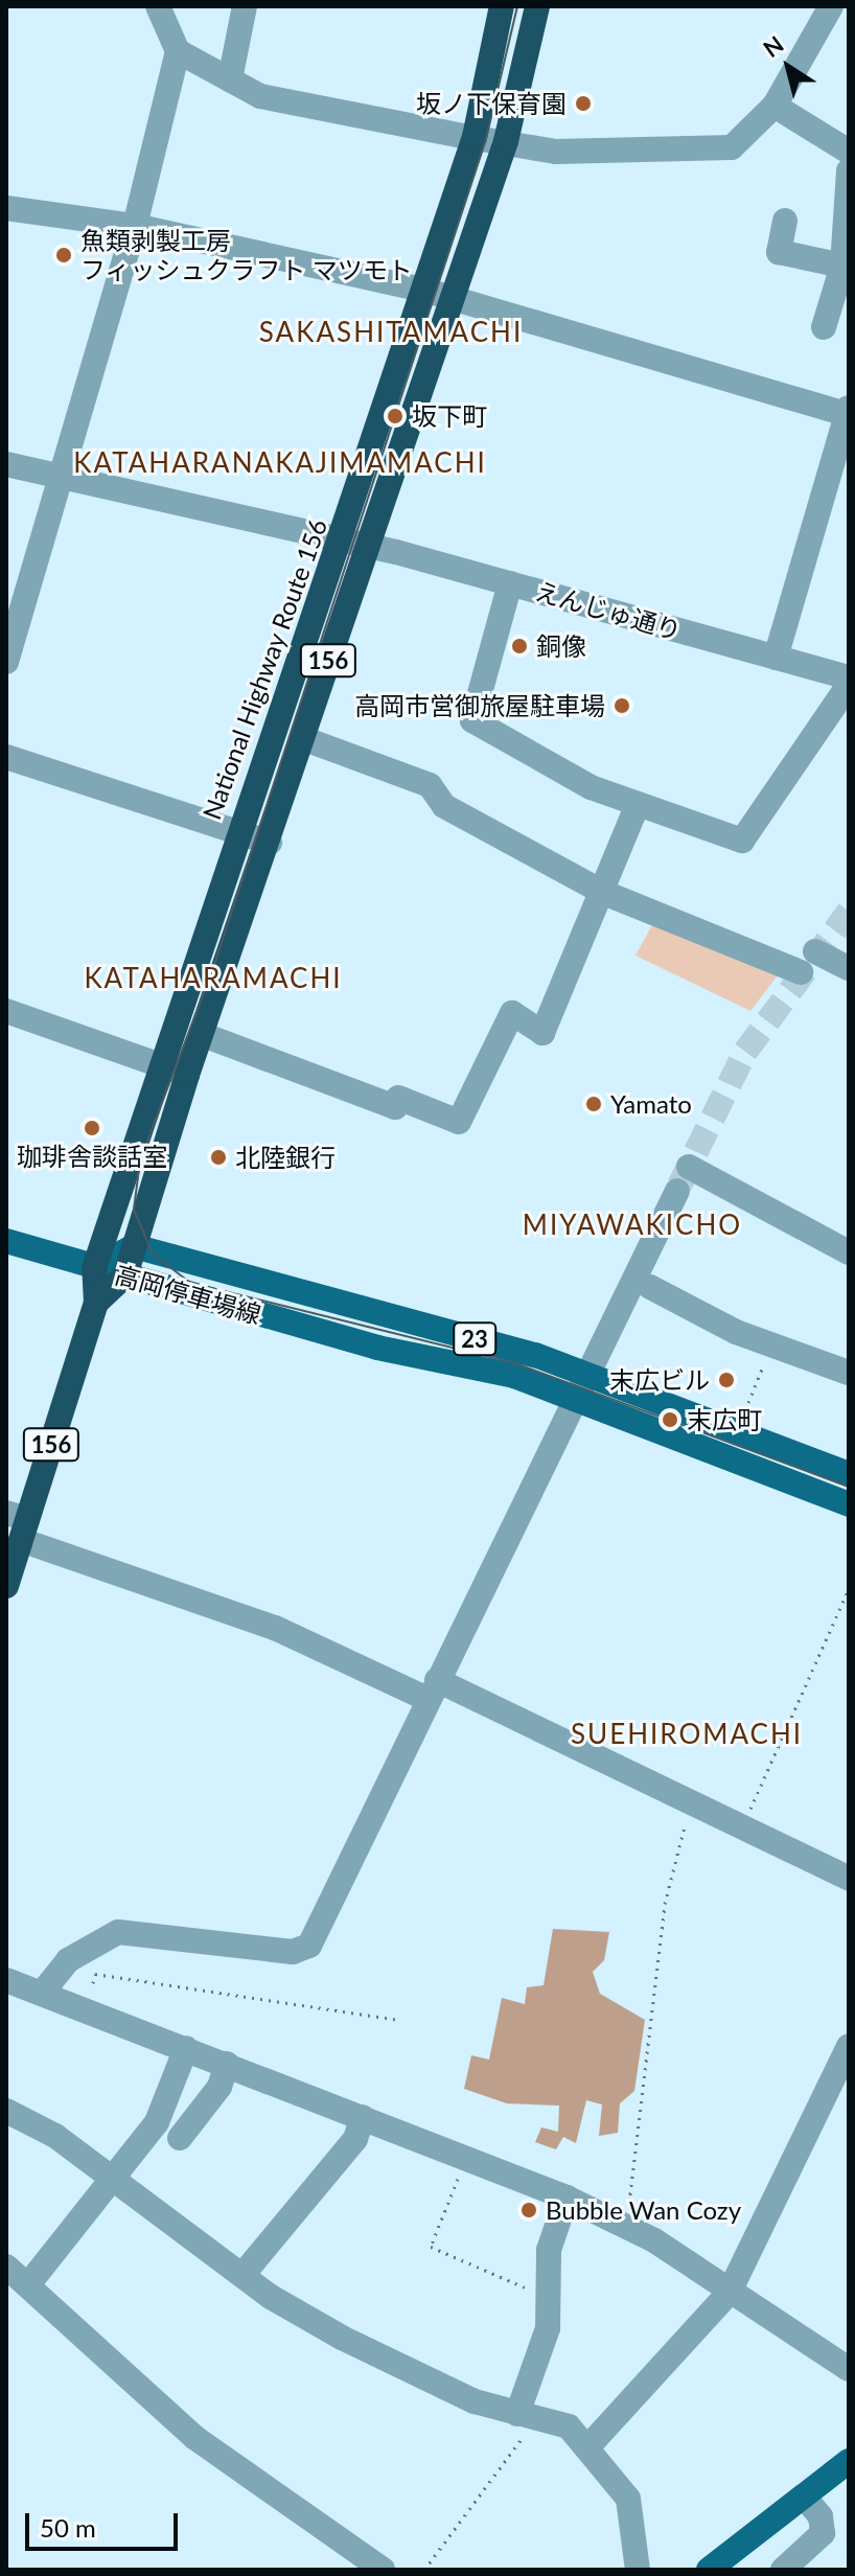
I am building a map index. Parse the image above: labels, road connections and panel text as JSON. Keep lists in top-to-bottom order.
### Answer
{
  "streets": {
    "highway": ["156", "National Highway Route 156"],
    "main road": ["高岡停車場線", "23"],
    "street": ["えんじゅ通り"]
  },
  "crossings": [
    ["えんじゅ通り", "156"],
    ["えんじゅ通り", "National Highway Route 156"],
    ["156", "National Highway Route 156"],
    ["156", "高岡停車場線"],
    ["National Highway Route 156", "高岡停車場線"]
  ],
  "districts": [
    "SAKASHITAMACHI",
    "KATAHARANAKAJIMAMACHI",
    "KATAHARAMACHI",
    "MIYAWAKICHO",
    "SUEHIROMACHI"
  ],
  "places": [
    "坂ノ下保育園",
    "魚類剥製工房 フィッシュクラフト マツモト",
    "坂下町",
    "銅像",
    "高岡市営御旅屋駐車場",
    "Yamato",
    "珈琲舎談話室",
    "北陸銀行",
    "末広ビル",
    "末広町",
    "Bubble Wan Cozy"
  ],
  "scale_bar": "50 m",
  "north": "top left"
}
